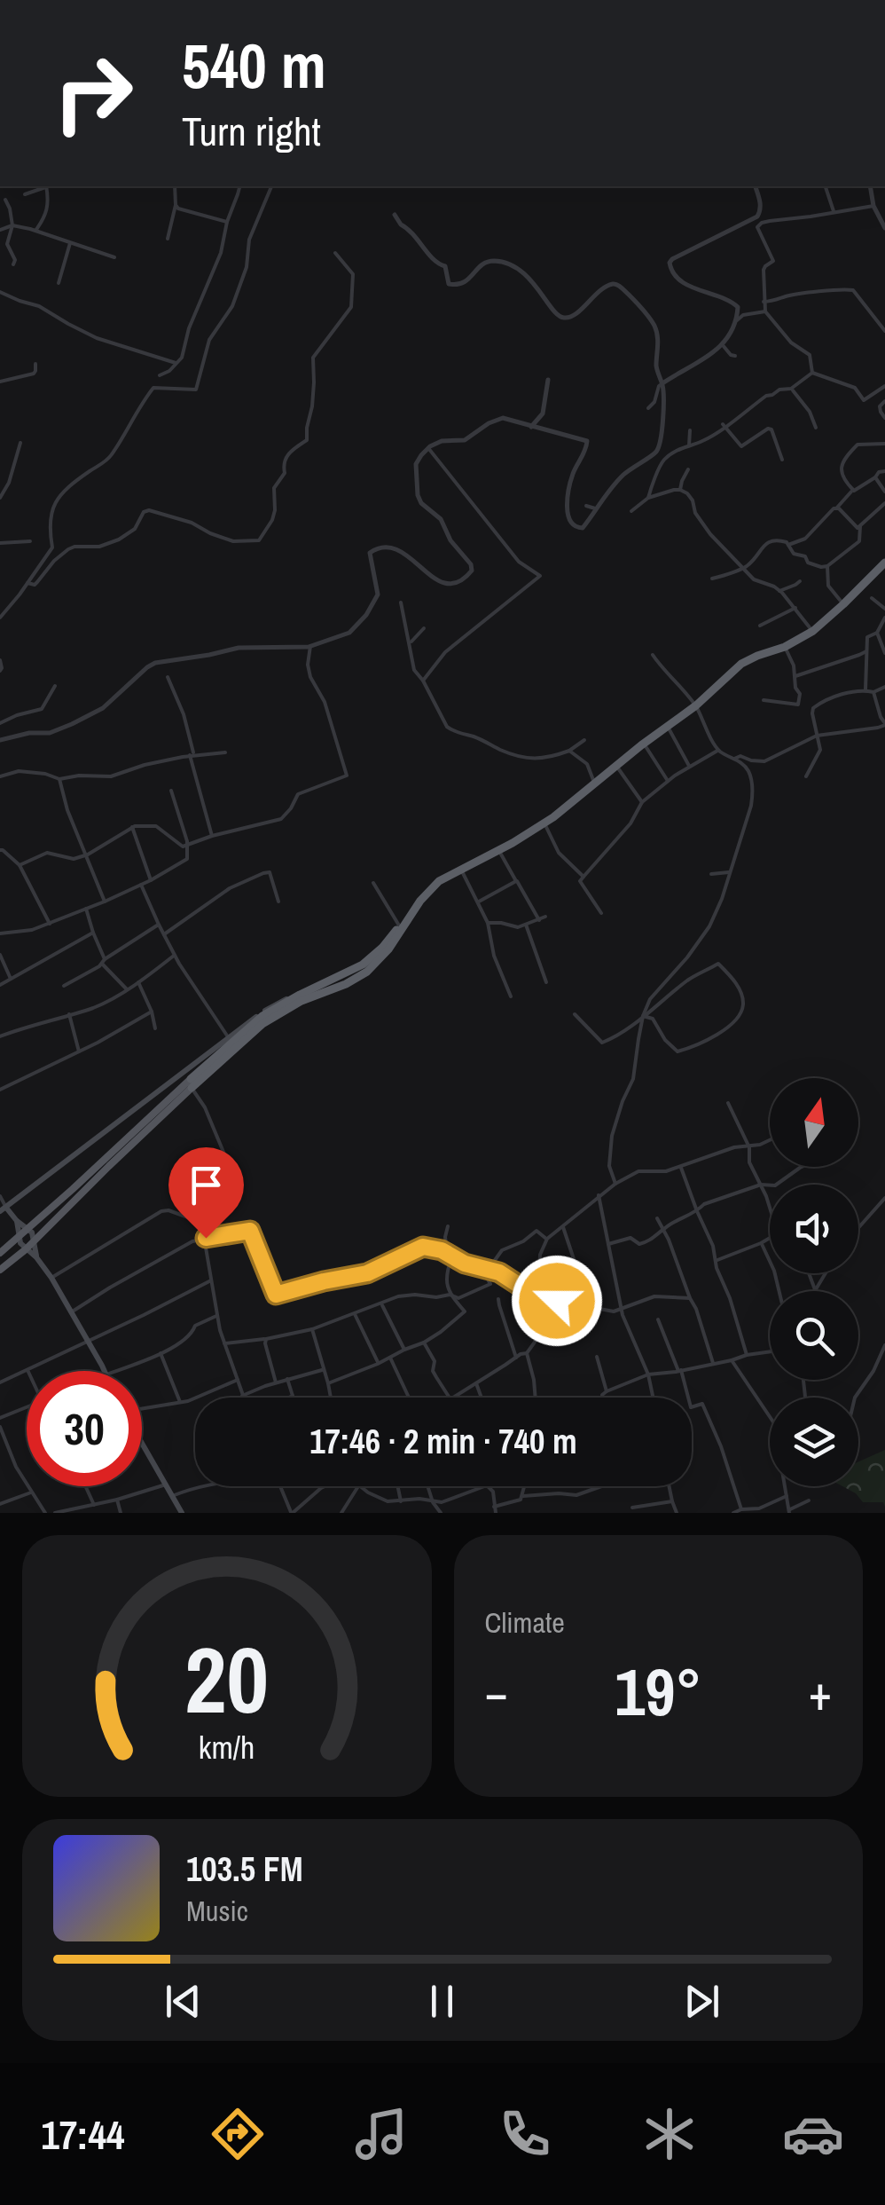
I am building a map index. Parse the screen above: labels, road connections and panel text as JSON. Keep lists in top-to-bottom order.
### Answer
{
  "north": "top",
  "page": {
    "turn": ["540 m", "Turn right"],
    "limit": "30",
    "trip": "17:46 · 2 min · 740 m",
    "tile": "Climate",
    "heat": ["−", "19°", "+"],
    "song": ["103.5 FM", "Music"],
    "tabs": "17:44",
    "gauge": ["20", "km/h"]
  }
}
